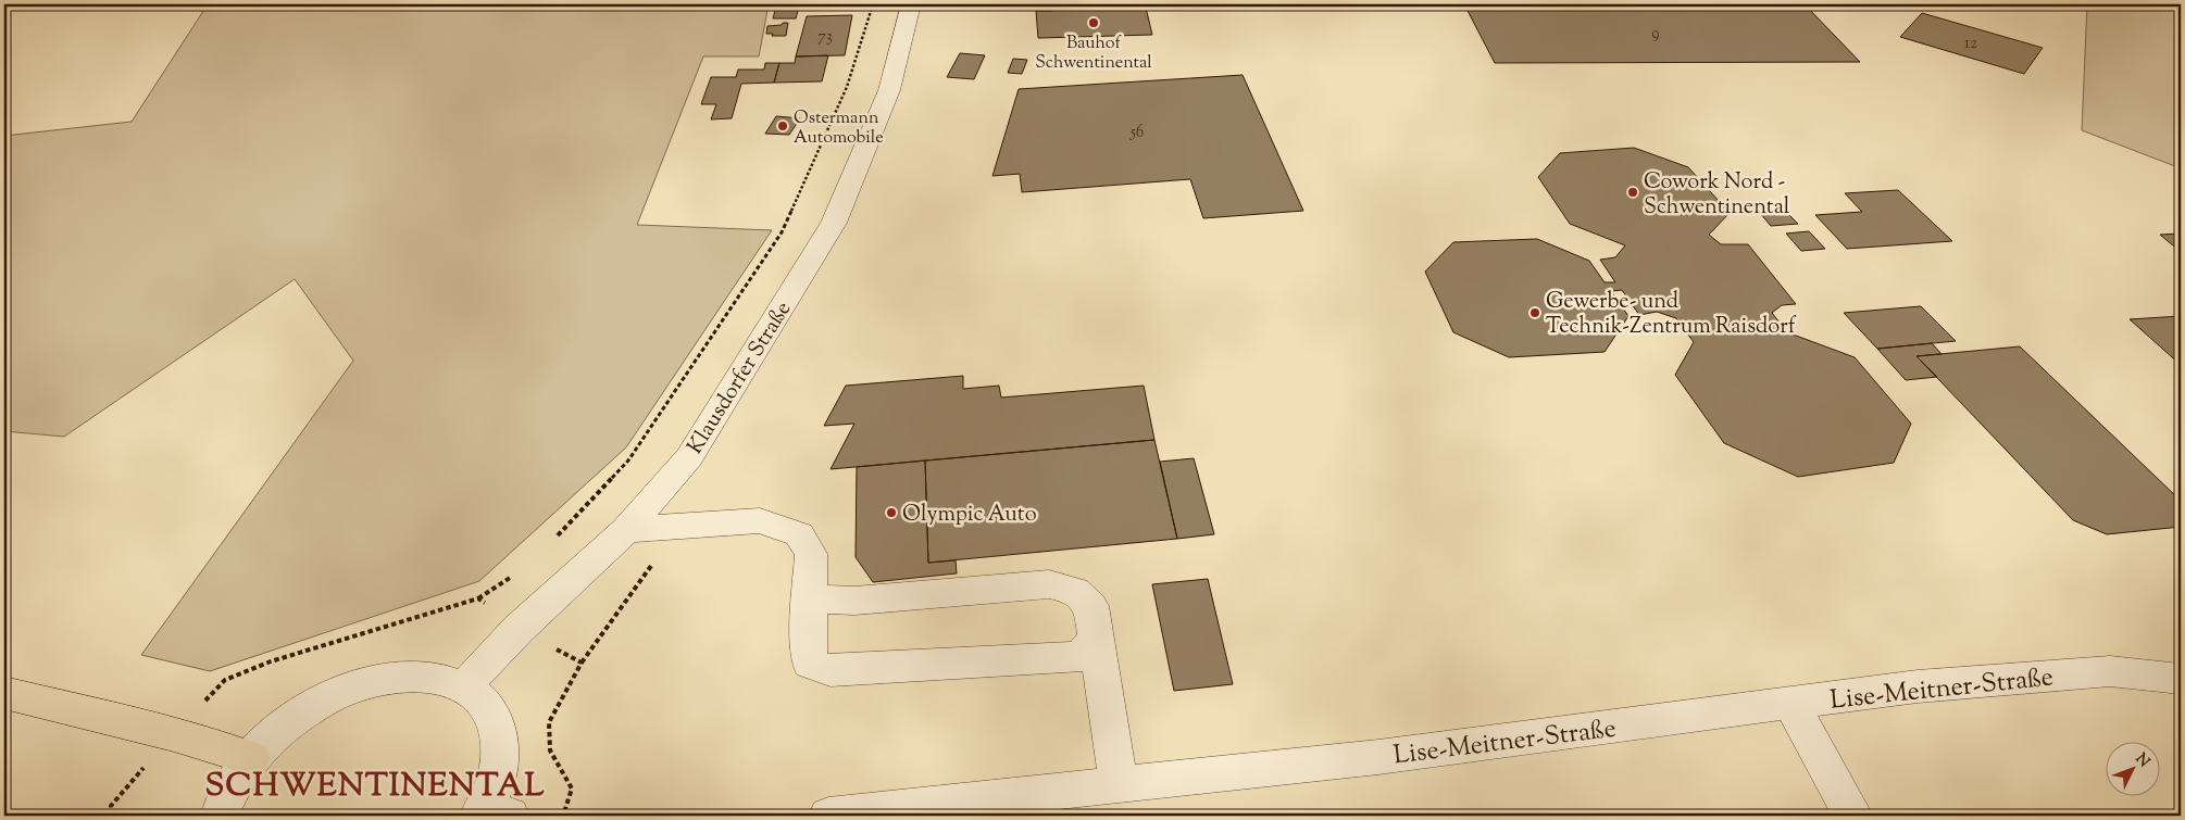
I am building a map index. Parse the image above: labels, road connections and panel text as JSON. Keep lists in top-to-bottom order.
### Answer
{
  "streets": {
    "street": ["Klausdorfer Straße", "Lise-Meitner-Straße"]
  },
  "districts": ["SCHWENTINENTAL"],
  "places": [
    "Bauhof Schwentinental",
    "Ostermann Automobile",
    "Cowork Nord - Schwentinental",
    "Gewerbe- und Technik-Zentrum Raisdorf",
    "Olympic Auto"
  ],
  "house_numbers": [
    "9",
    "73",
    "12",
    "56"
  ],
  "north": "top right"
}
